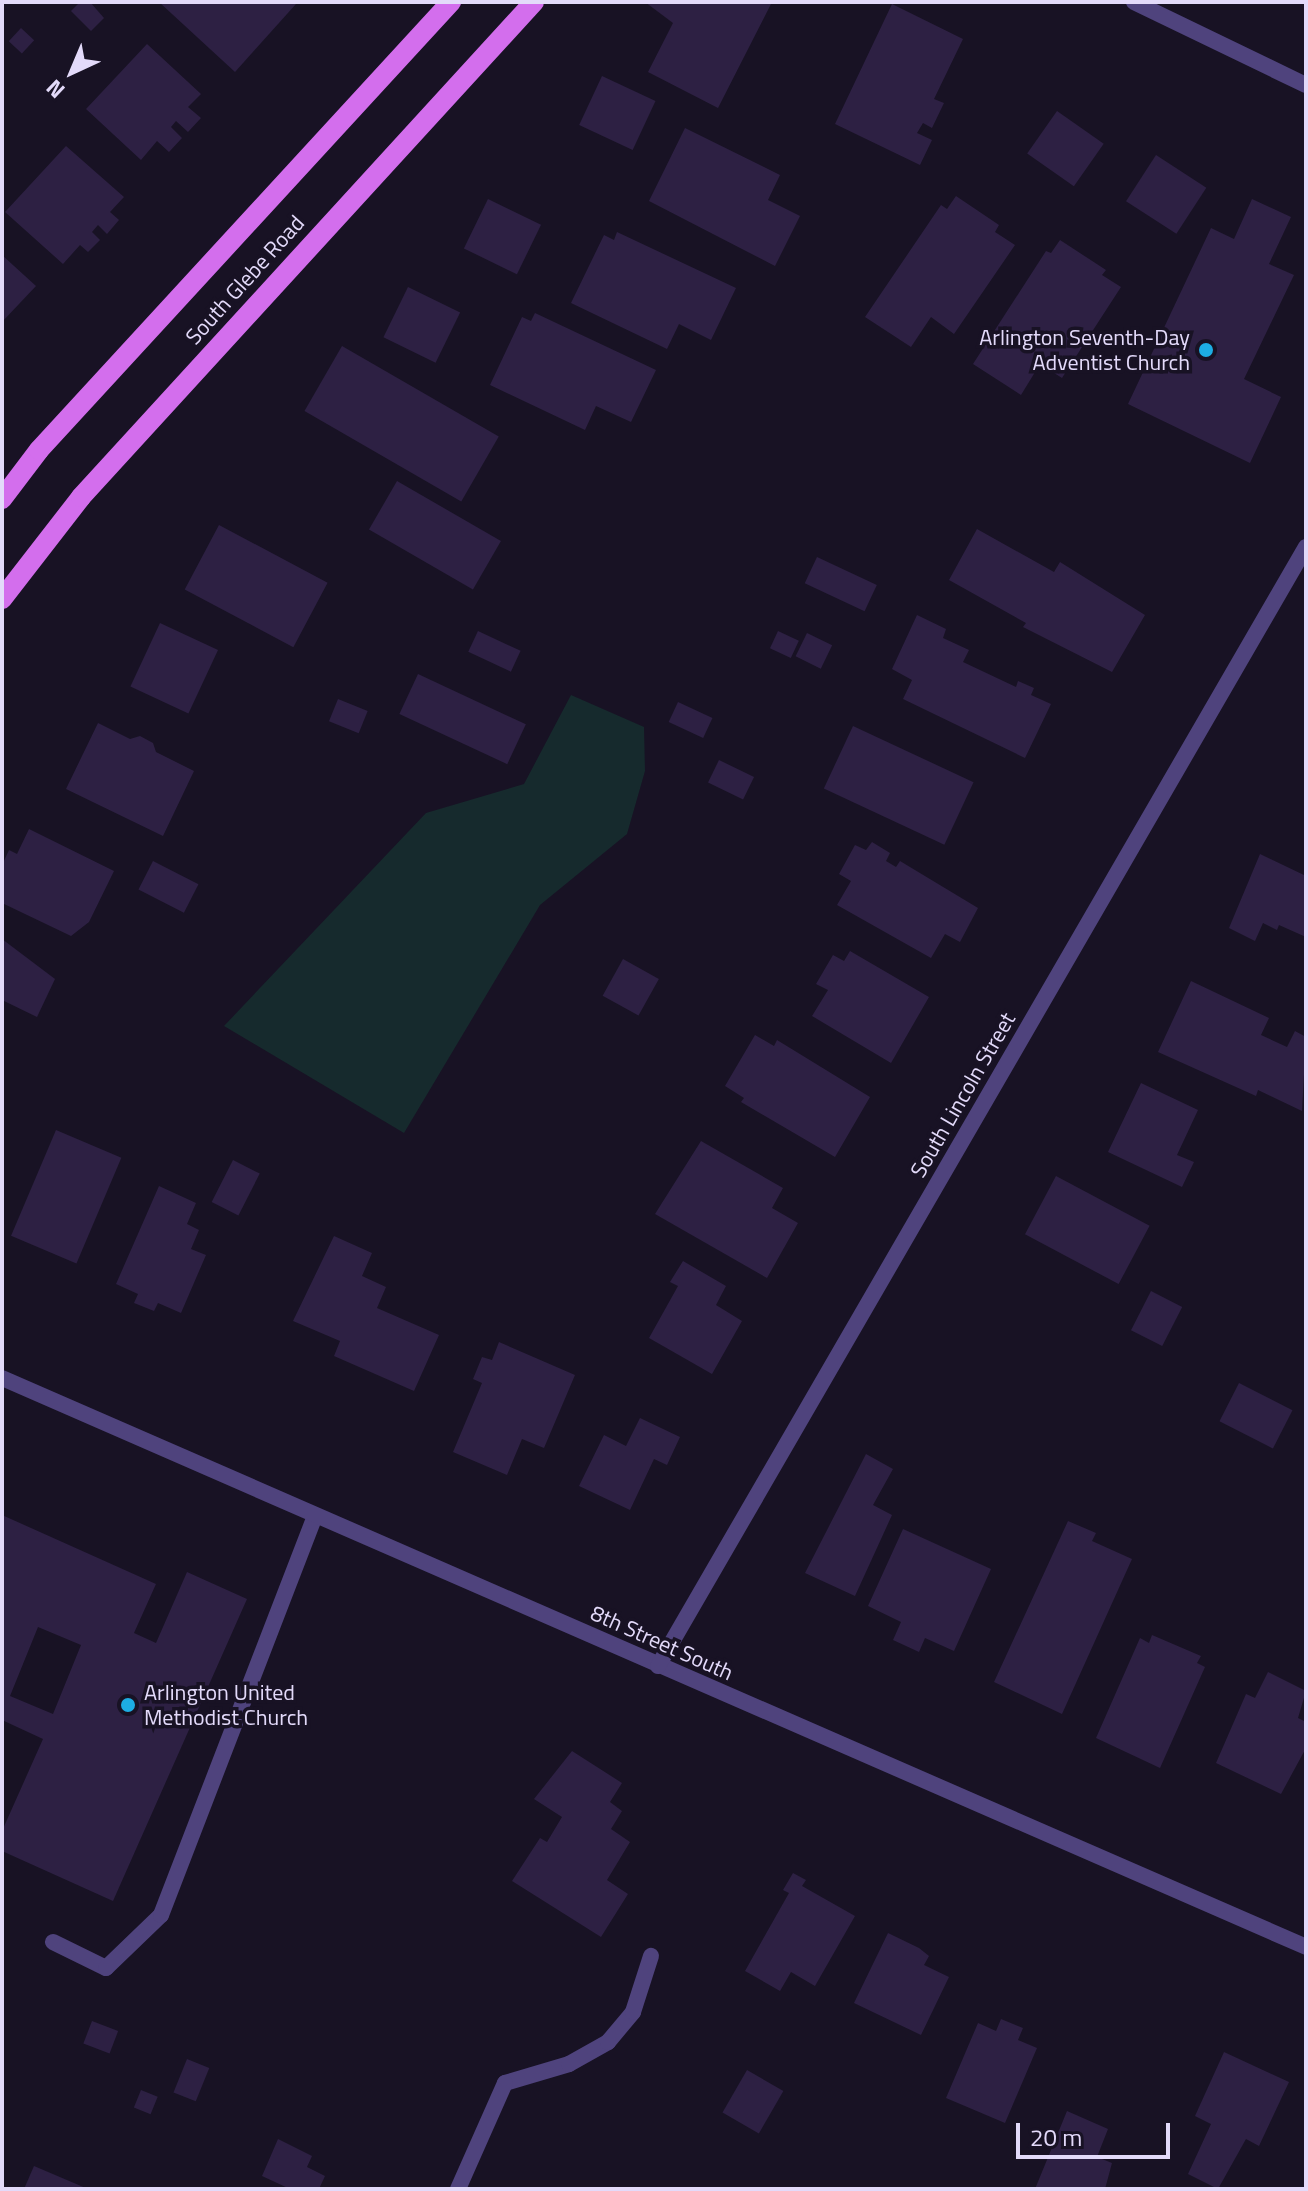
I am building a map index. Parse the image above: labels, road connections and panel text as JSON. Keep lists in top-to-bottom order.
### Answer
{
  "streets": {
    "main road": ["South Glebe Road"],
    "street": ["South Lincoln Street", "8th Street South"]
  },
  "crossings": [
    ["South Lincoln Street", "8th Street South"]
  ],
  "places": ["Arlington Seventh-Day Adventist Church", "Arlington United Methodist Church"],
  "scale_bar": "20 m",
  "north": "bottom left"
}
